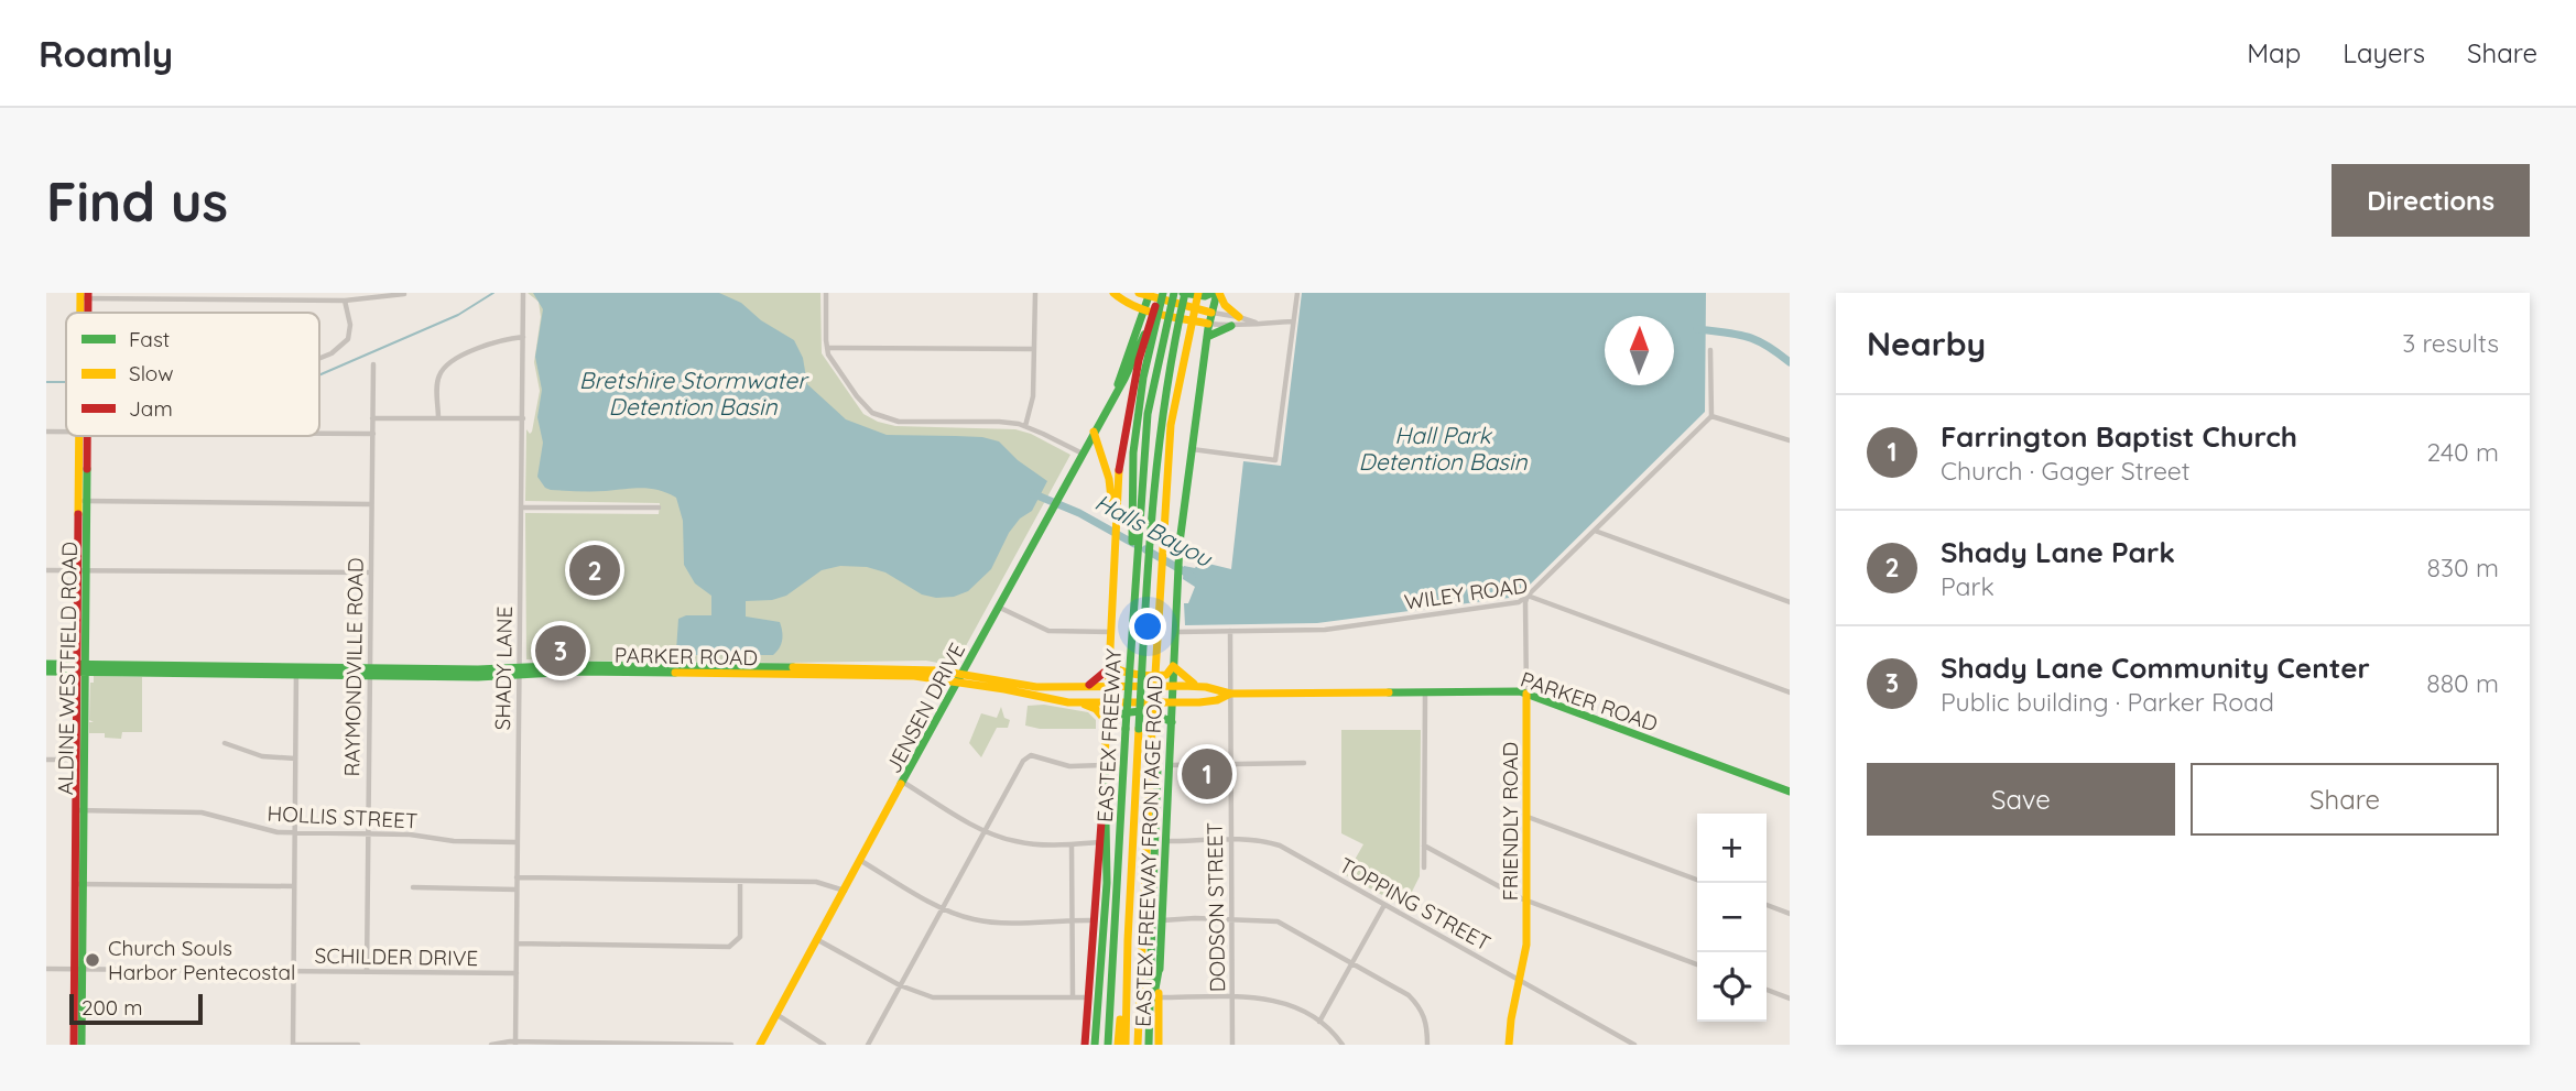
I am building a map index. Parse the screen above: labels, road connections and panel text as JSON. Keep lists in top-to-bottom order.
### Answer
{
  "streets": {
    "main road": [
      "PARKER ROAD",
      "ALDINE WESTFIELD ROAD",
      "JENSEN DRIVE",
      "EASTEX FREEWAY",
      "FRIENDLY ROAD",
      "EASTEX FREEWAY FRONTAGE ROAD"
    ],
    "street": [
      "WILEY ROAD",
      "RAYMONDVILLE ROAD",
      "SHADY LANE",
      "HOLLIS STREET",
      "TOPPING STREET",
      "DODSON STREET",
      "SCHILDER DRIVE"
    ]
  },
  "crossings": [
    ["WILEY ROAD", "FRIENDLY ROAD"],
    ["WILEY ROAD", "EASTEX FREEWAY FRONTAGE ROAD"],
    ["WILEY ROAD", "DODSON STREET"],
    ["PARKER ROAD", "RAYMONDVILLE ROAD"],
    ["PARKER ROAD", "ALDINE WESTFIELD ROAD"],
    ["PARKER ROAD", "SHADY LANE"],
    ["PARKER ROAD", "JENSEN DRIVE"],
    ["PARKER ROAD", "FRIENDLY ROAD"],
    ["PARKER ROAD", "EASTEX FREEWAY FRONTAGE ROAD"],
    ["PARKER ROAD", "DODSON STREET"],
    ["RAYMONDVILLE ROAD", "HOLLIS STREET"],
    ["RAYMONDVILLE ROAD", "SCHILDER DRIVE"],
    ["ALDINE WESTFIELD ROAD", "HOLLIS STREET"],
    ["ALDINE WESTFIELD ROAD", "SCHILDER DRIVE"],
    ["SHADY LANE", "HOLLIS STREET"],
    ["SHADY LANE", "SCHILDER DRIVE"],
    ["FRIENDLY ROAD", "TOPPING STREET"],
    ["EASTEX FREEWAY FRONTAGE ROAD", "TOPPING STREET"],
    ["TOPPING STREET", "DODSON STREET"]
  ],
  "water": ["Bretshire Stormwater Detention Basin", "Hall Park Detention Basin", "Halls Bayou"],
  "places": ["Church Souls Harbor Pentecostal"],
  "legend": ["Fast", "Slow", "Jam"],
  "scale_bar": "200 m",
  "north": "top",
  "page": {
    "header": "Roamly",
    "nav": ["Map", "Layers", "Share"],
    "buttons": [
      "Directions",
      ["Save", "Share"]
    ],
    "title": "Find us",
    "heading": ["Nearby", "3 results"],
    "list": [
      {
        "mark": "1",
        "name": "Farrington Baptist Church",
        "note": "Church · Gager Street",
        "value": "240 m"
      },
      {
        "mark": "2",
        "name": "Shady Lane Park",
        "note": "Park",
        "value": "830 m"
      },
      {
        "mark": "3",
        "name": "Shady Lane Community Center",
        "note": "Public building · Parker Road",
        "value": "880 m"
      }
    ],
    "pins": ["2", "3", "1"],
    "map_buttons": ["+", "−"],
    "scale": "200 m"
  }
}
